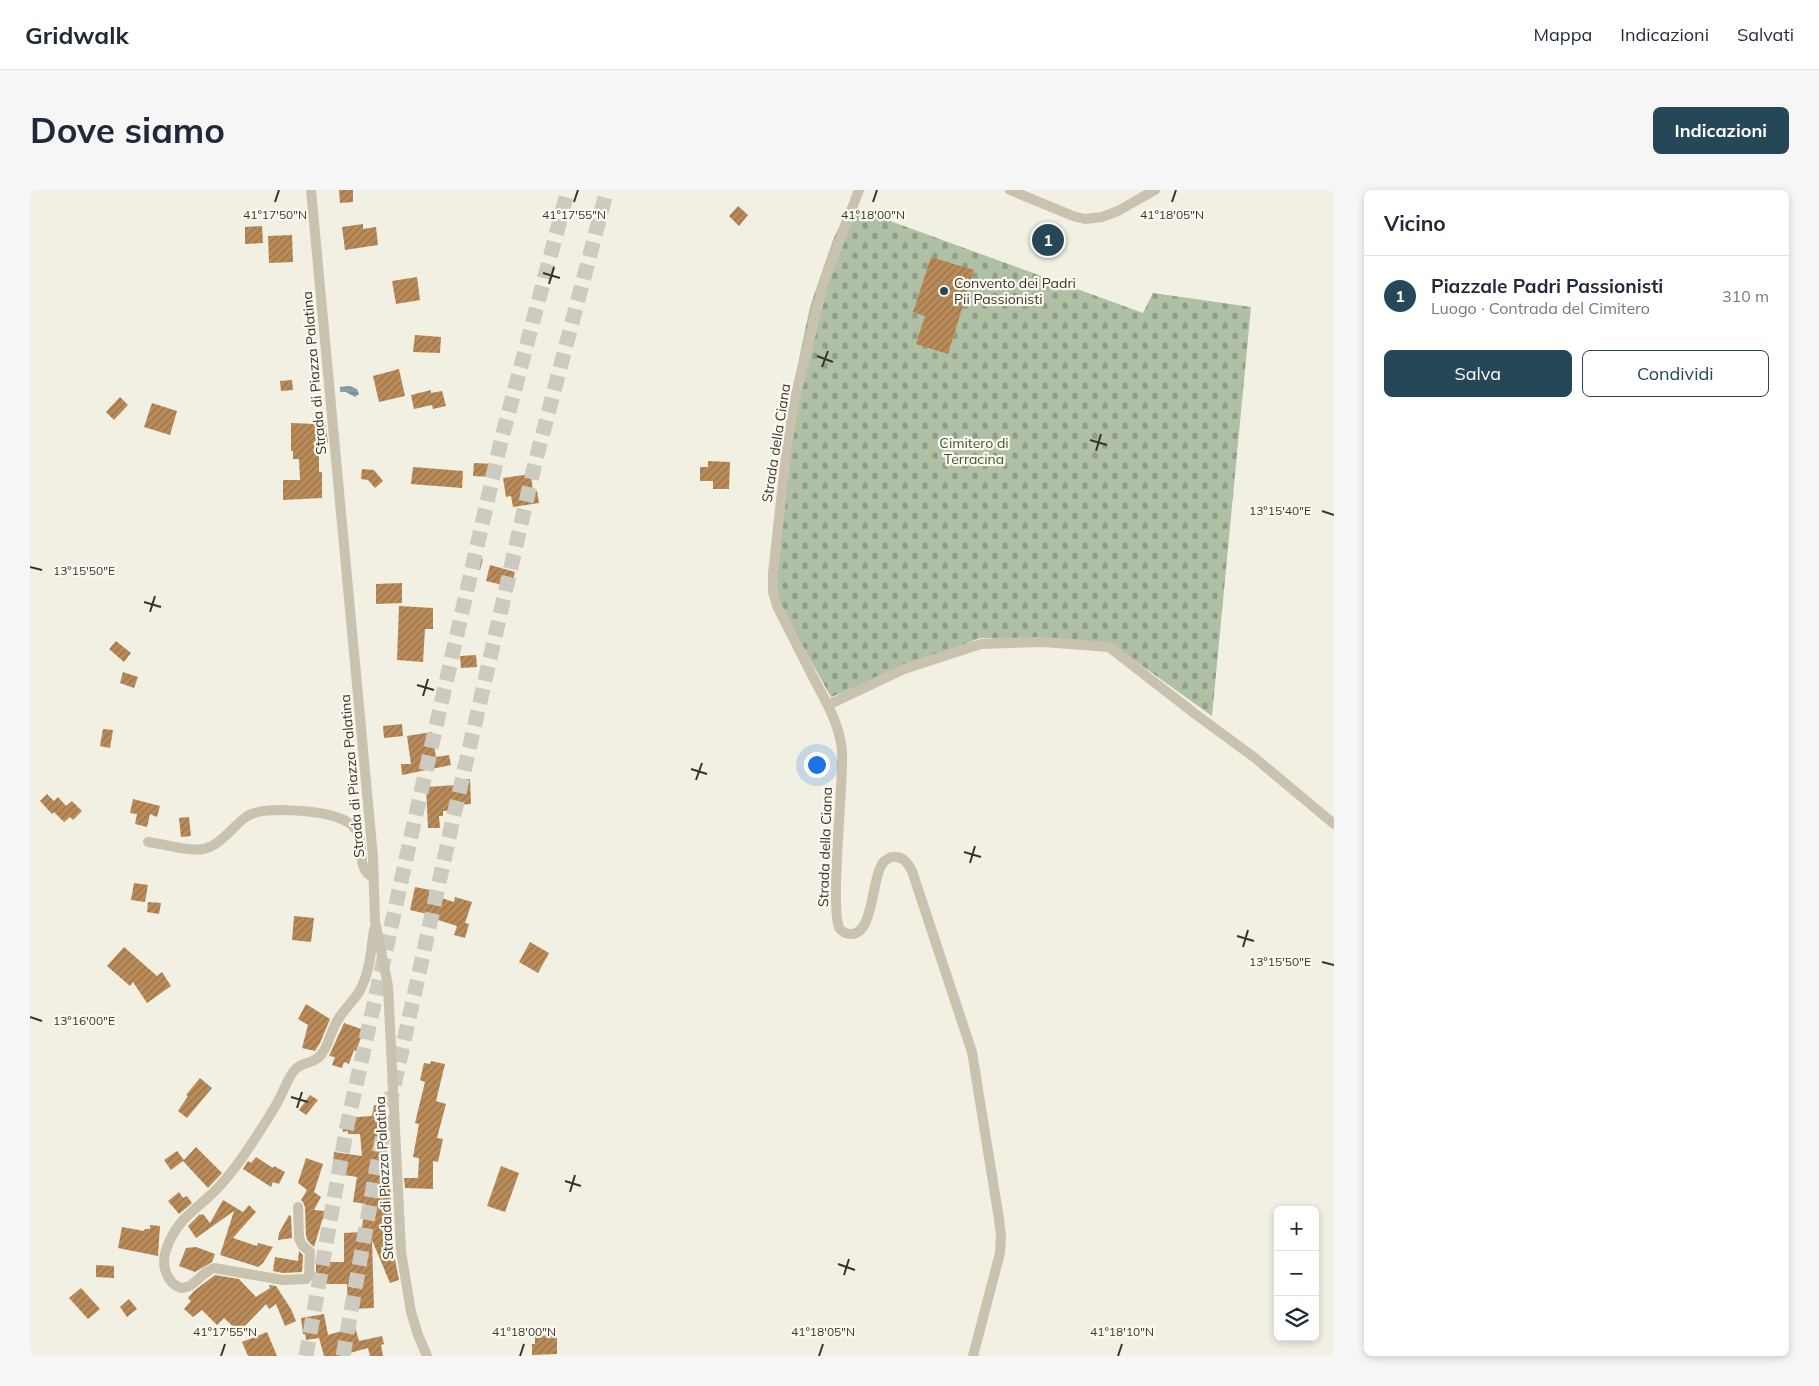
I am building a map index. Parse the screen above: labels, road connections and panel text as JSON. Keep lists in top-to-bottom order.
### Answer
{
  "streets": {
    "street": ["Strada di Piazza Palatina", "Strada della Ciana"]
  },
  "parks": ["Cimitero di Terracina"],
  "places": ["Convento dei Padri Pii Passionisti"],
  "page": {
    "header": "Gridwalk",
    "nav": ["Mappa", "Indicazioni", "Salvati"],
    "buttons": [
      "Indicazioni",
      ["Salva", "Condividi"]
    ],
    "title": "Dove siamo",
    "heading": "Vicino",
    "pins": "1",
    "list": [
      {
        "mark": "1",
        "name": "Piazzale Padri Passionisti",
        "note": "Luogo · Contrada del Cimitero",
        "value": "310 m"
      }
    ],
    "map_buttons": ["+", "−"]
  },
  "coordinates": [
    "41°17'50\"N",
    "41°17'55\"N",
    "41°18'00\"N",
    "41°18'05\"N",
    "13°15'40\"E",
    "13°15'50\"E",
    "13°16'00\"E",
    "41°18'10\"N"
  ]
}
